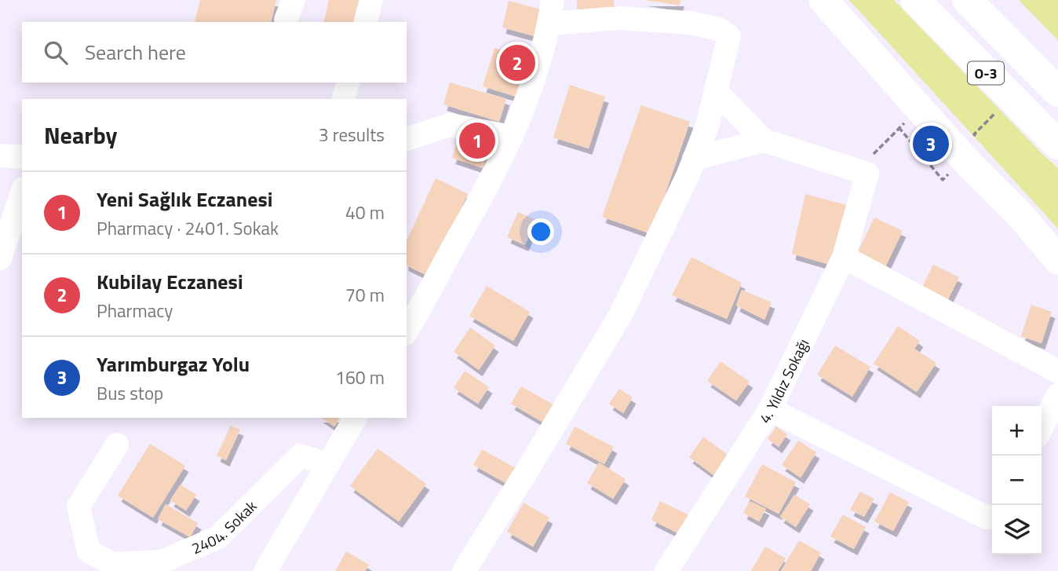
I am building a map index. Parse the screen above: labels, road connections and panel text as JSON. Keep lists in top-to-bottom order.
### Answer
{
  "streets": {
    "highway": ["O-3"],
    "street": ["4. Yıldız Sokağı", "2404. Sokak"]
  },
  "page": {
    "search": "Search here",
    "pins": ["2", "1", "3"],
    "heading": ["Nearby", "3 results"],
    "list": [
      {
        "mark": "1",
        "name": "Yeni Sağlık Eczanesi",
        "note": "Pharmacy · 2401. Sokak",
        "value": "40 m"
      },
      {
        "mark": "2",
        "name": "Kubilay Eczanesi",
        "note": "Pharmacy",
        "value": "70 m"
      },
      {
        "mark": "3",
        "name": "Yarımburgaz Yolu",
        "note": "Bus stop",
        "value": "160 m"
      }
    ],
    "map_buttons": ["+", "−"]
  }
}
